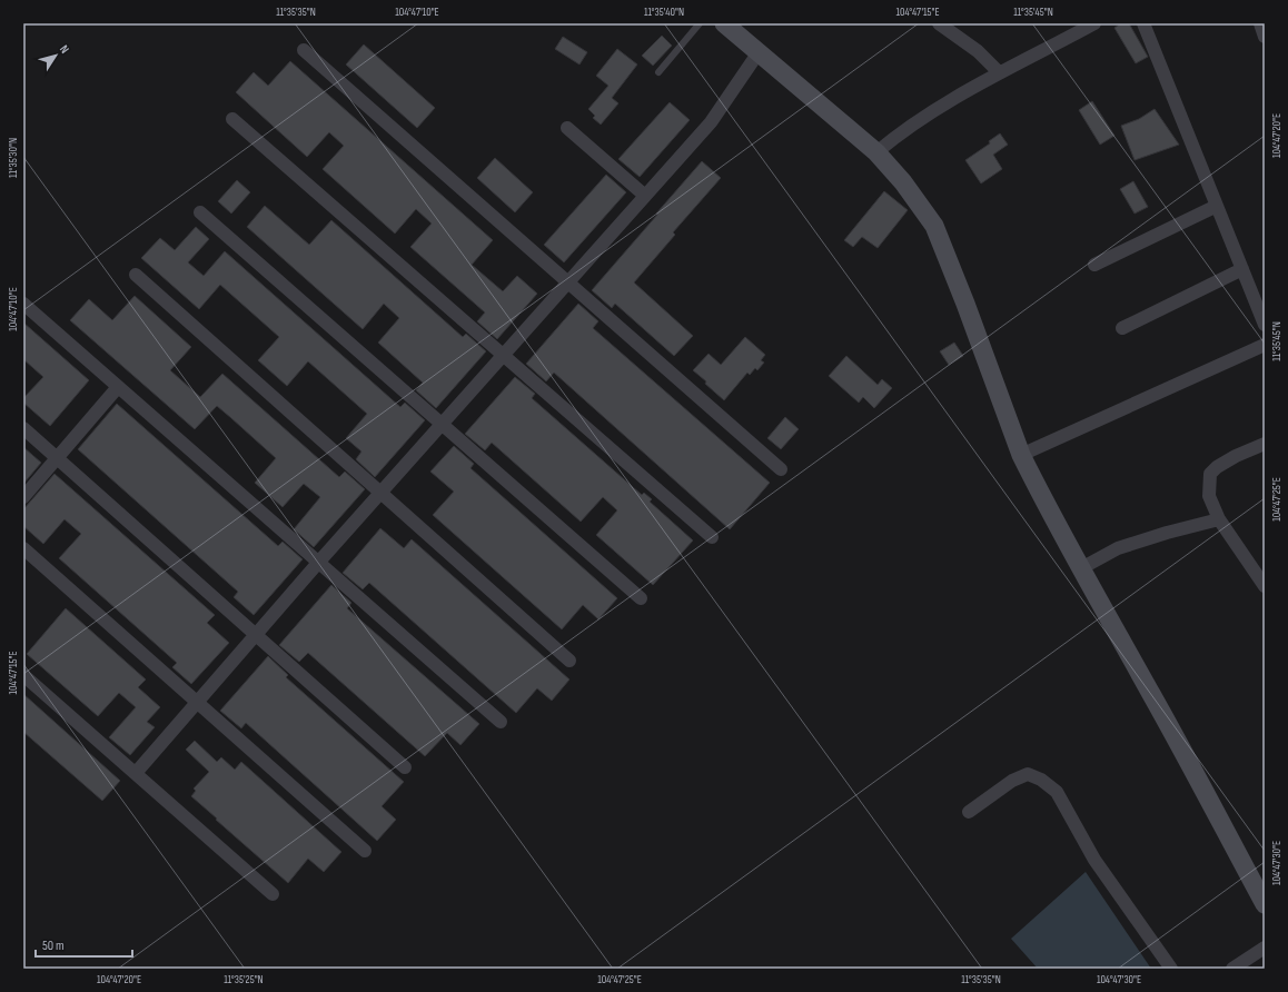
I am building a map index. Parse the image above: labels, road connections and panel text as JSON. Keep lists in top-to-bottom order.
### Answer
{
  "scale_bar": "50 m",
  "north": "top right",
  "coordinates": [
    "11°35'35\"N",
    "104°47'10\"E",
    "11°35'40\"N",
    "104°47'15\"E",
    "11°35'45\"N",
    "104°47'20\"E",
    "11°35'30\"N",
    "104°47'25\"E",
    "104°47'30\"E",
    "11°35'25\"N"
  ]
}
